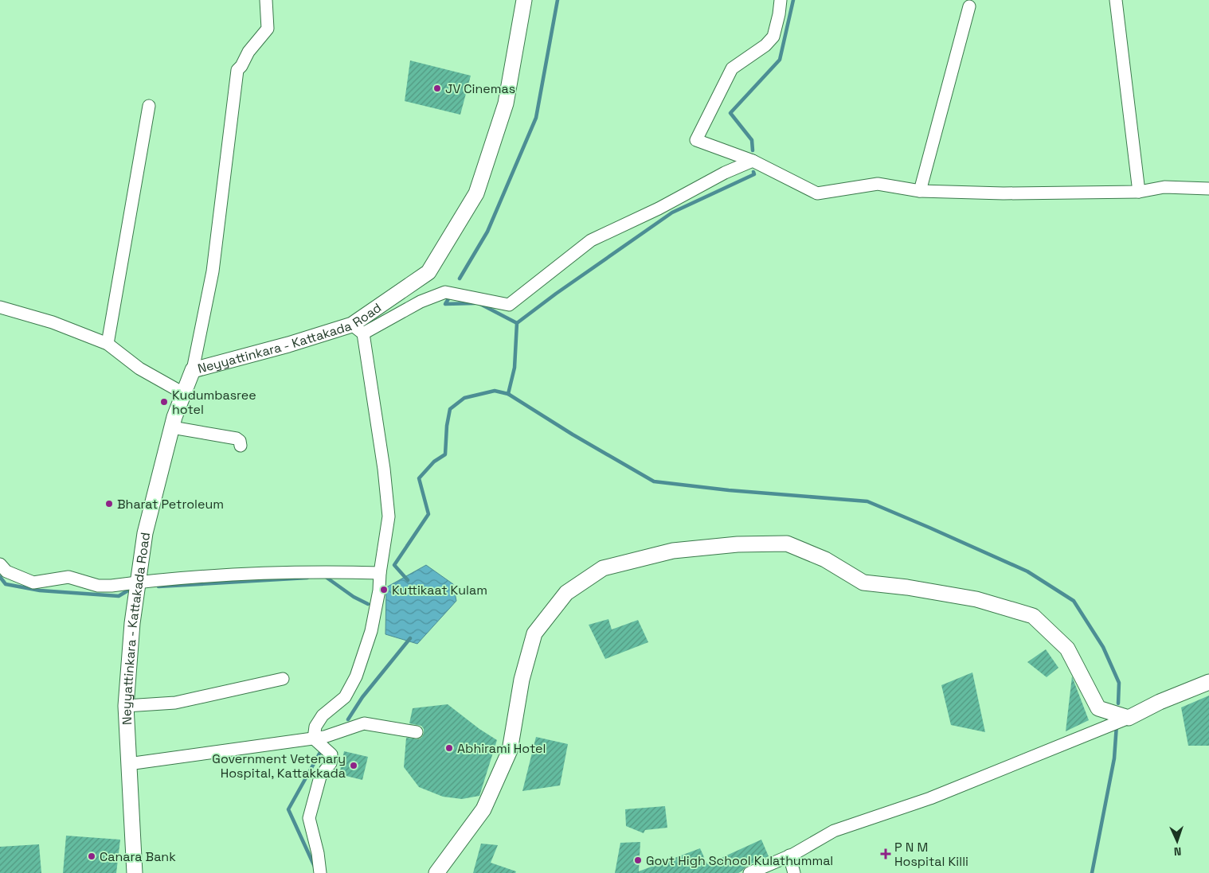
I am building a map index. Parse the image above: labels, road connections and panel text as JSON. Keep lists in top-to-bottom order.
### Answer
{
  "streets": {
    "main road": ["Neyyattinkara - Kattakada Road"]
  },
  "places": {
    "other": [
      "JV Cinemas",
      "Kudumbasree hotel",
      "Bharat Petroleum",
      "Kuttikaat Kulam",
      "Abhirami Hotel",
      "Government Vetenary Hospital, Kattakkada",
      "Canara Bank",
      "Govt High School Kulathummal"
    ],
    "health": ["P N M Hospital Killi"]
  },
  "north": "bottom"
}
